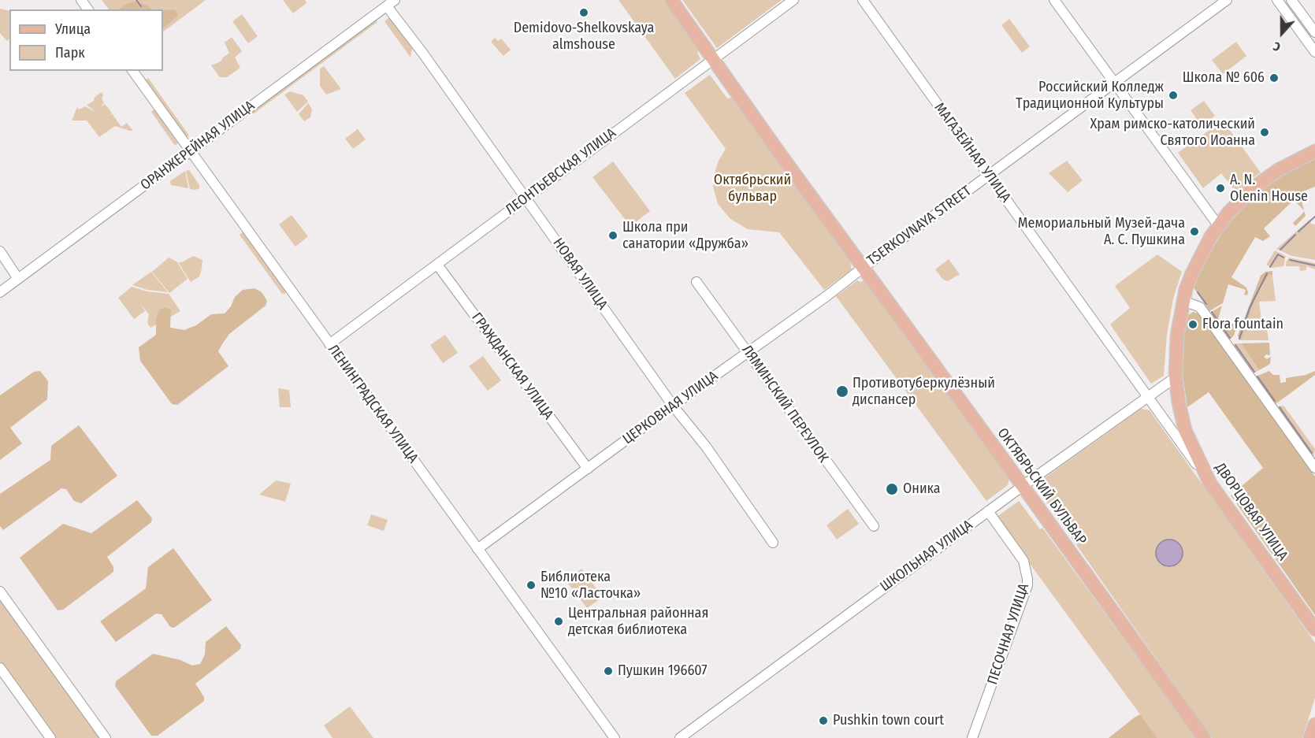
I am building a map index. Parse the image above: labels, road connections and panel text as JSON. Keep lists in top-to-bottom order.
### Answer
{
  "streets": {
    "main road": ["ОКТЯБРЬСКИЙ БУЛЬВАР", "ДВОРЦОВАЯ УЛИЦА"],
    "street": [
      "ОРАНЖЕРЕЙНАЯ УЛИЦА",
      "МАГАЗЕЙНАЯ УЛИЦА",
      "ЛЕОНТЬЕВСКАЯ УЛИЦА",
      "TSERKOVNAYA STREET",
      "НОВАЯ УЛИЦА",
      "ГРАЖДАНСКАЯ УЛИЦА",
      "ЛЕНИНГРАДСКАЯ УЛИЦА",
      "ЛЯМИНСКИЙ ПЕРЕУЛОК",
      "ЦЕРКОВНАЯ УЛИЦА",
      "ШКОЛЬНАЯ УЛИЦА",
      "ПЕСОЧНАЯ УЛИЦА"
    ]
  },
  "crossings": [
    ["ОРАНЖЕРЕЙНАЯ УЛИЦА", "НОВАЯ УЛИЦА"],
    ["ОРАНЖЕРЕЙНАЯ УЛИЦА", "ЛЕНИНГРАДСКАЯ УЛИЦА"],
    ["МАГАЗЕЙНАЯ УЛИЦА", "TSERKOVNAYA STREET"],
    ["МАГАЗЕЙНАЯ УЛИЦА", "ДВОРЦОВАЯ УЛИЦА"],
    ["МАГАЗЕЙНАЯ УЛИЦА", "ШКОЛЬНАЯ УЛИЦА"],
    ["ЛЕОНТЬЕВСКАЯ УЛИЦА", "НОВАЯ УЛИЦА"],
    ["ЛЕОНТЬЕВСКАЯ УЛИЦА", "ГРАЖДАНСКАЯ УЛИЦА"],
    ["ЛЕОНТЬЕВСКАЯ УЛИЦА", "ЛЕНИНГРАДСКАЯ УЛИЦА"],
    ["ЛЕОНТЬЕВСКАЯ УЛИЦА", "ОКТЯБРЬСКИЙ БУЛЬВАР"],
    ["TSERKOVNAYA STREET", "ЦЕРКОВНАЯ УЛИЦА"],
    ["TSERKOVNAYA STREET", "ОКТЯБРЬСКИЙ БУЛЬВАР"],
    ["НОВАЯ УЛИЦА", "ЦЕРКОВНАЯ УЛИЦА"],
    ["ГРАЖДАНСКАЯ УЛИЦА", "ЦЕРКОВНАЯ УЛИЦА"],
    ["ЛЕНИНГРАДСКАЯ УЛИЦА", "ЦЕРКОВНАЯ УЛИЦА"],
    ["ЛЯМИНСКИЙ ПЕРЕУЛОК", "ЦЕРКОВНАЯ УЛИЦА"],
    ["ЦЕРКОВНАЯ УЛИЦА", "ОКТЯБРЬСКИЙ БУЛЬВАР"],
    ["ОКТЯБРЬСКИЙ БУЛЬВАР", "ШКОЛЬНАЯ УЛИЦА"],
    ["ДВОРЦОВАЯ УЛИЦА", "ШКОЛЬНАЯ УЛИЦА"],
    ["ШКОЛЬНАЯ УЛИЦА", "ПЕСОЧНАЯ УЛИЦА"]
  ],
  "parks": ["Октябрьский бульвар"],
  "places": [
    "Demidovo-Shelkovskaya almshouse",
    "Школа № 606",
    "Российский Колледж Традиционной Культуры",
    "Храм римско-католический Святого Иоанна",
    "A. N. Olenin House",
    "Мемориальный Музей-дача А. С. Пушкина",
    "Школа при санатории «Дружба»",
    "Flora fountain",
    "Противотуберкулёзный диспансер",
    "Оника",
    "Библиотека №10 «Ласточка»",
    "Центральная районная детская библиотека",
    "Пушкин 196607",
    "Pushkin town court"
  ],
  "legend": ["Улица", "Парк"],
  "north": "bottom"
}
